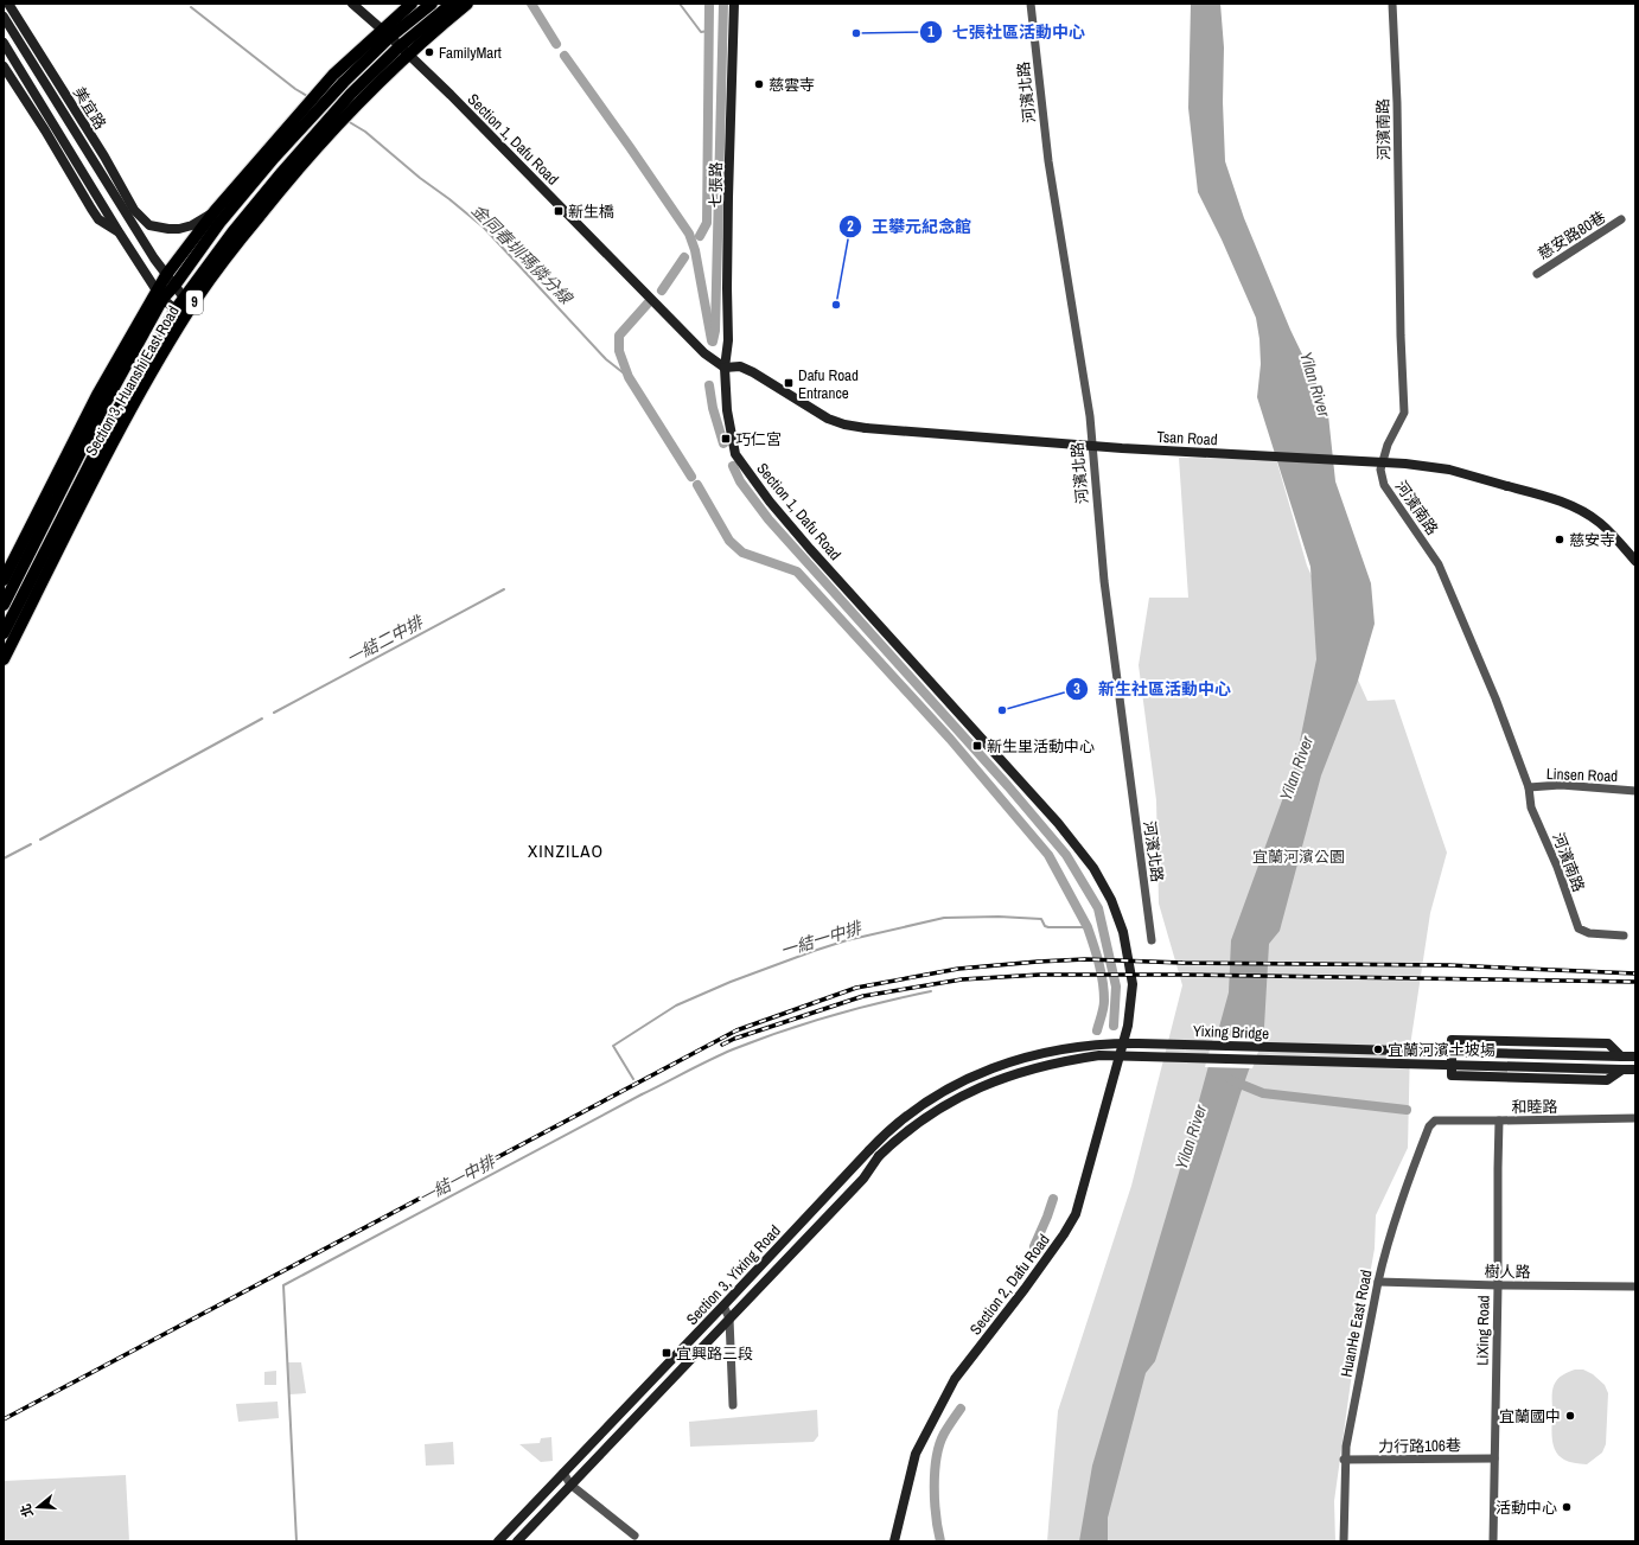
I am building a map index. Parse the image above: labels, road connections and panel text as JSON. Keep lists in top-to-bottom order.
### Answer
{
  "streets": {
    "main road": ["9", "Section 3, Huanshi East Road"],
    "street": [
      "河濱北路",
      "美宜路",
      "河濱南路",
      "Section 1, Dafu Road",
      "七張路",
      "慈安路80巷",
      "Tsan Road",
      "Linsen Road",
      "Yixing Bridge",
      "和睦路",
      "樹人路",
      "Section 3, Yixing Road",
      "Section 2, Dafu Road",
      "HuanHe East Road",
      "LiXing Road",
      "力行路106巷"
    ]
  },
  "crossings": [
    ["美宜路", "Section 3, Huanshi East Road"],
    ["河濱南路", "Linsen Road"],
    ["Section 1, Dafu Road", "七張路"],
    ["Section 1, Dafu Road", "Section 3, Huanshi East Road"],
    ["Section 1, Dafu Road", "Tsan Road"],
    ["Section 1, Dafu Road", "Section 2, Dafu Road"],
    ["七張路", "Tsan Road"],
    ["Yixing Bridge", "Section 3, Yixing Road"],
    ["和睦路", "HuanHe East Road"],
    ["和睦路", "LiXing Road"],
    ["樹人路", "HuanHe East Road"],
    ["樹人路", "LiXing Road"],
    ["HuanHe East Road", "力行路106巷"],
    ["LiXing Road", "力行路106巷"]
  ],
  "districts": ["XINZILAO"],
  "water": [
    "金同春圳瑪僯分線",
    "Yilan River",
    "一結二中排",
    "一結一中排"
  ],
  "parks": ["宜蘭河濱公園"],
  "places": {
    "other": [
      "七張社區活動中心",
      "FamilyMart",
      "慈雲寺",
      "王攀元紀念館",
      "慈安寺",
      "新生社區活動中心",
      "宜蘭河濱土坡場",
      "宜蘭國中",
      "活動中心"
    ],
    "transit": [
      "新生橋",
      "Dafu Road Entrance",
      "巧仁宮",
      "新生里活動中心",
      "宜興路三段"
    ]
  },
  "north": "left"
}
